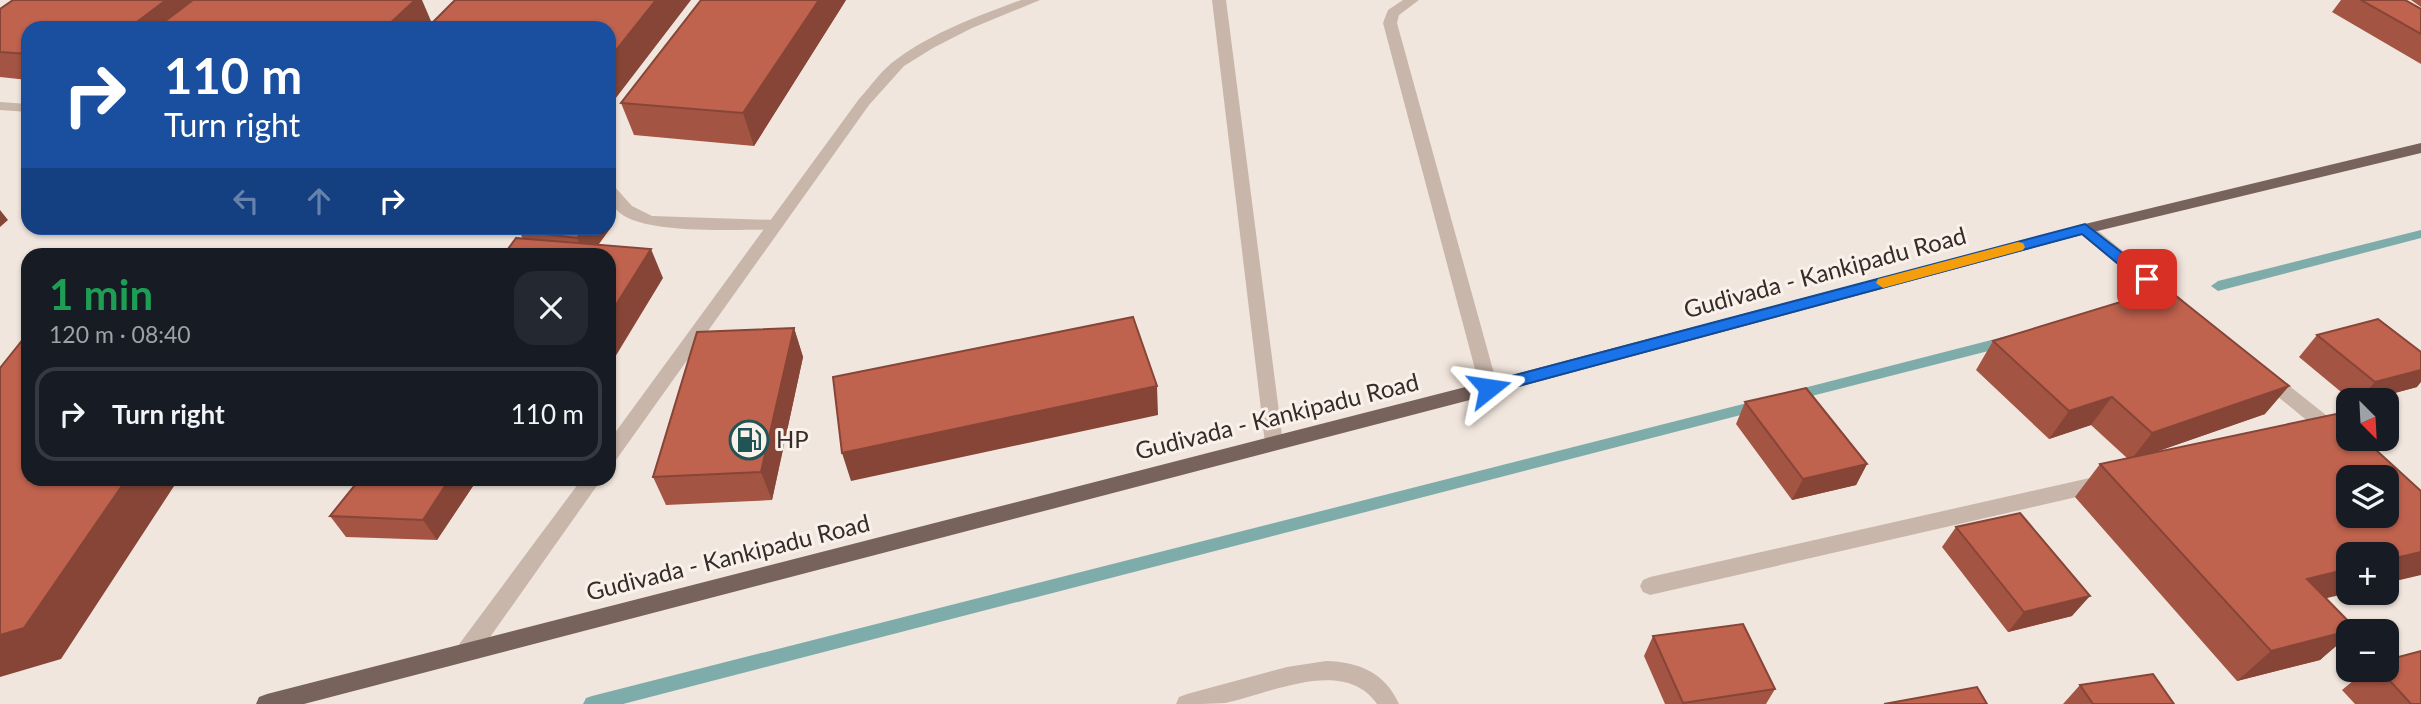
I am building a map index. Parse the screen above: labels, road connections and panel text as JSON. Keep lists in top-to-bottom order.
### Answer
{
  "streets": {
    "main road": ["Gudivada - Kankipadu Road"]
  },
  "places": {
    "fuel station": ["HP"]
  },
  "north": "bottom right",
  "page": {
    "turn": ["110 m", "Turn right"],
    "heading": ["1 min", "120 m · 08:40"],
    "list": [
      {
        "name": "Turn right",
        "value": "110 m"
      }
    ],
    "map_buttons": ["+", "−"]
  }
}
